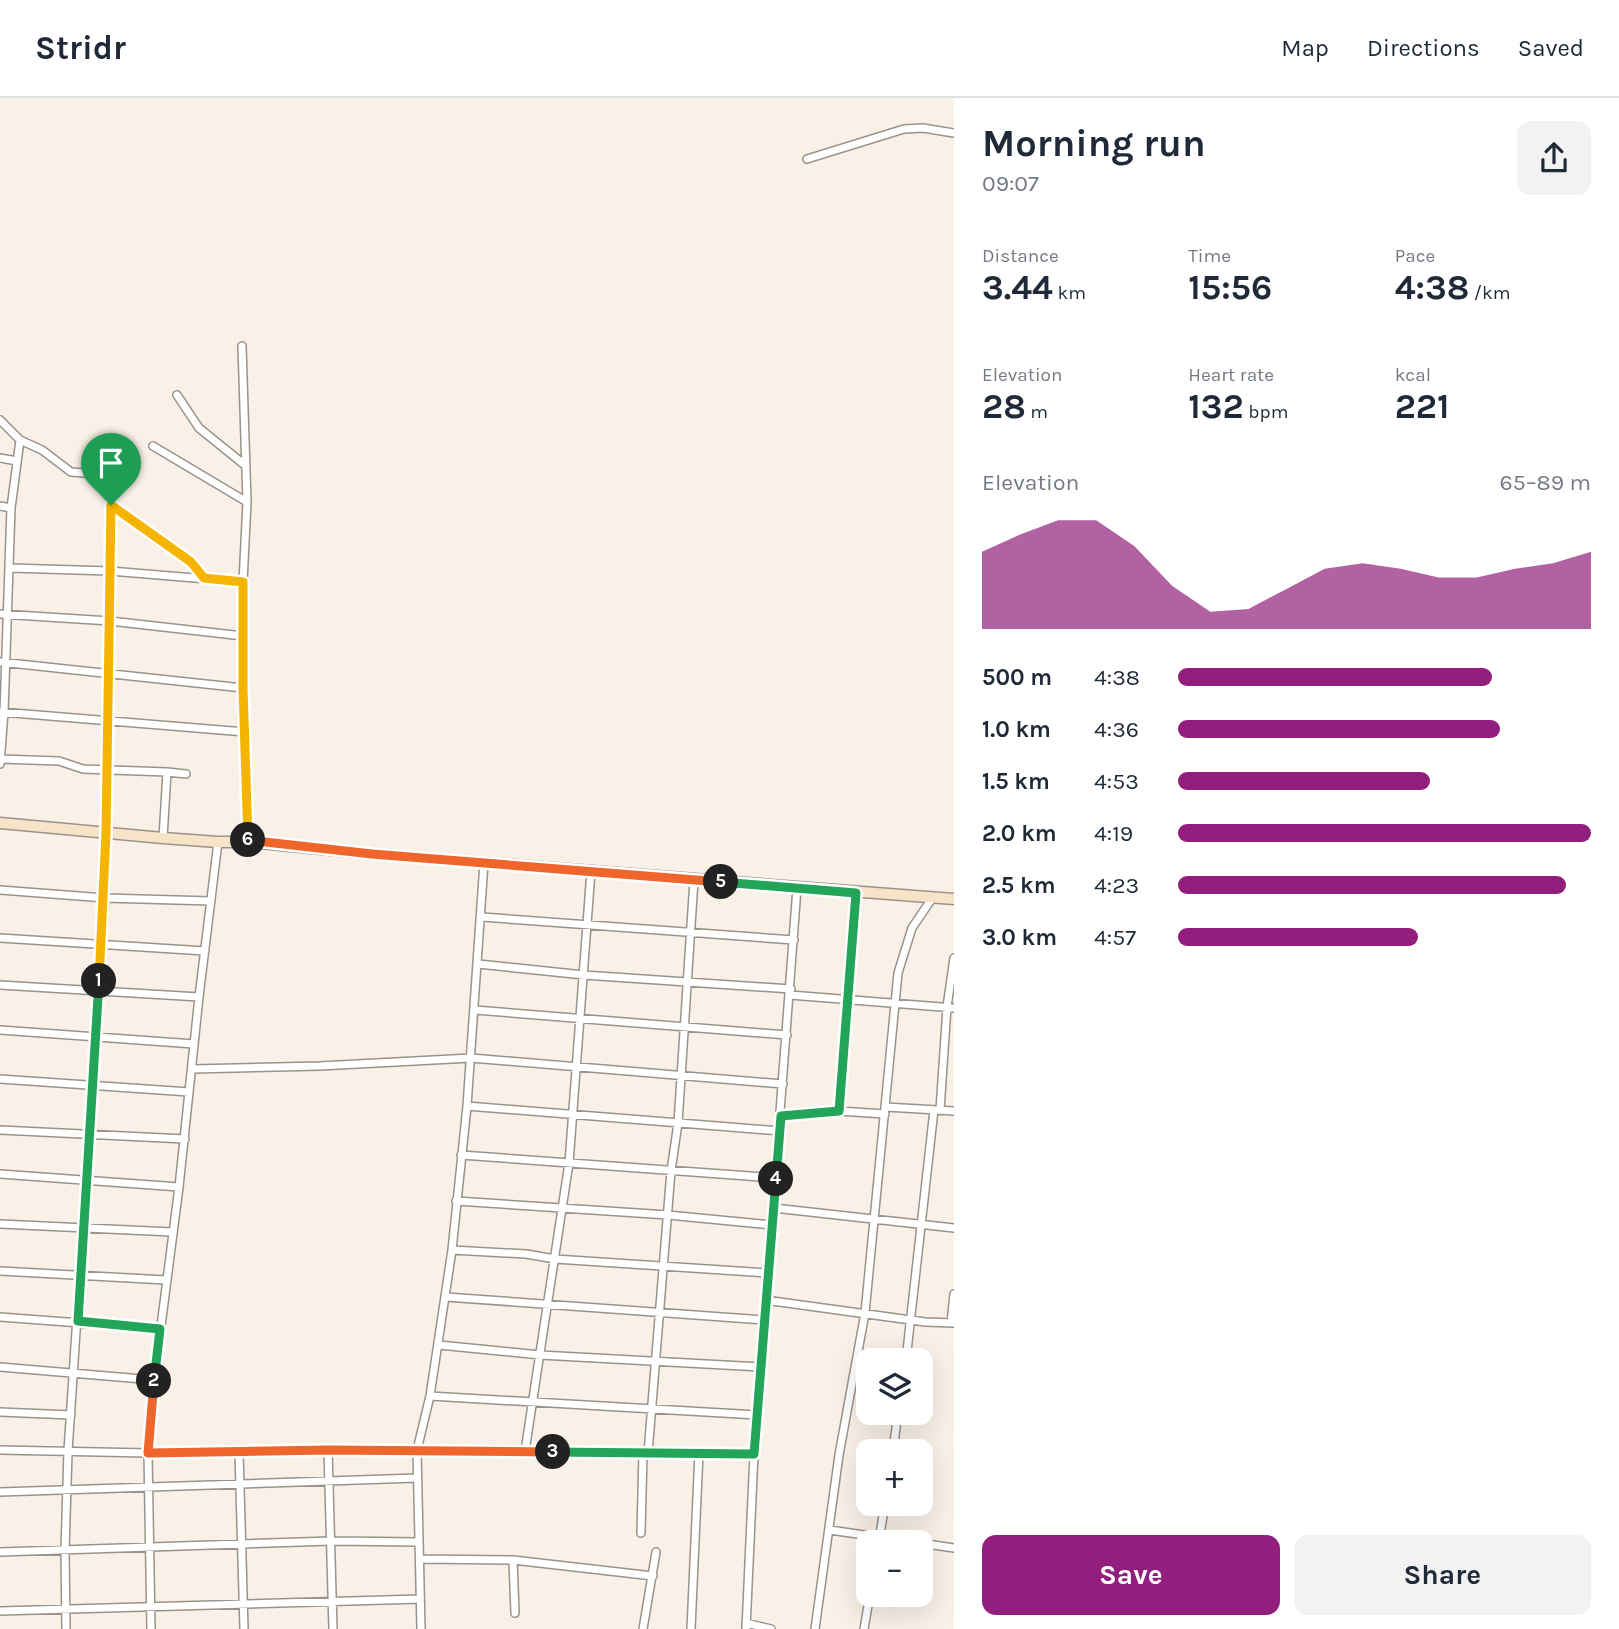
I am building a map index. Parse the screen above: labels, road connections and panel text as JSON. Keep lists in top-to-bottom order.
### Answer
{
  "page": {
    "header": "Stridr",
    "nav": ["Map", "Directions", "Saved"],
    "heading": ["Morning run", "09:07"],
    "stats": [
      ["Distance", "3.44 km"],
      ["Time", "15:56"],
      ["Pace", "4:38 /km"],
      ["Elevation", "28 m"],
      ["Heart rate", "132 bpm"],
      ["kcal", "221"]
    ],
    "chart": ["Elevation", "65–89 m"],
    "list": [
      {
        "name": "500 m",
        "note": "4:38"
      },
      {
        "name": "1.0 km",
        "note": "4:36"
      },
      {
        "name": "1.5 km",
        "note": "4:53"
      },
      {
        "name": "2.0 km",
        "note": "4:19"
      },
      {
        "name": "2.5 km",
        "note": "4:23"
      },
      {
        "name": "3.0 km",
        "note": "4:57"
      }
    ],
    "pins": [
      "6",
      "5",
      "1",
      "4",
      "2",
      "3"
    ],
    "map_buttons": ["+", "−"],
    "buttons": ["Save", "Share"]
  }
}
